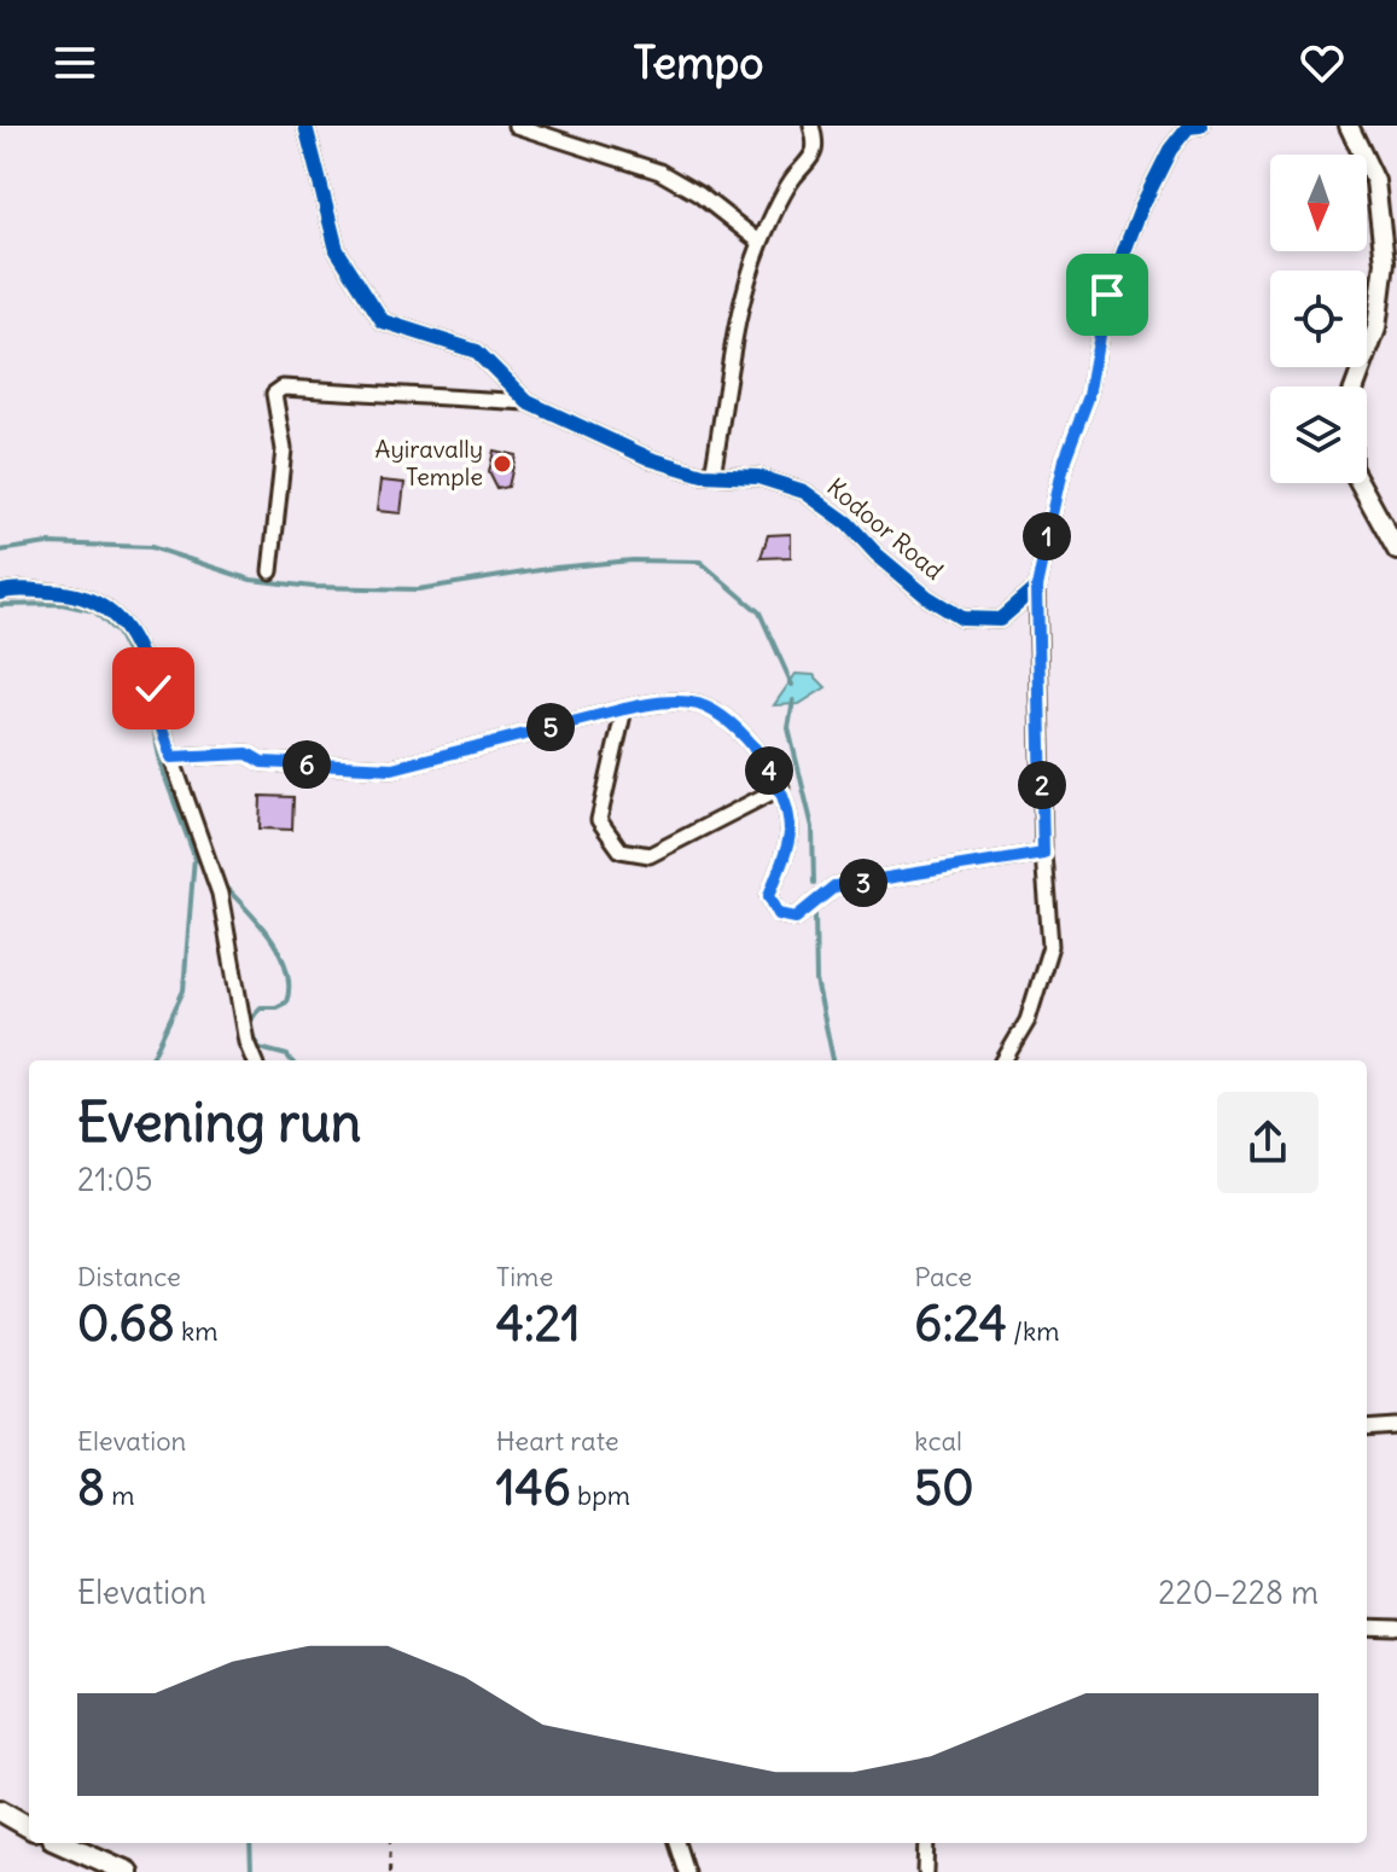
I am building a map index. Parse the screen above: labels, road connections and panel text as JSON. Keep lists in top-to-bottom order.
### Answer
{
  "streets": {
    "street": ["Kodoor Road"]
  },
  "places": ["Ayiravally Temple"],
  "north": "bottom",
  "page": {
    "header": "Tempo",
    "pins": [
      "1",
      "5",
      "6",
      "4",
      "2",
      "3"
    ],
    "heading": ["Evening run", "21:05"],
    "stats": [
      ["Distance", "0.68 km"],
      ["Time", "4:21"],
      ["Pace", "6:24 /km"],
      ["Elevation", "8 m"],
      ["Heart rate", "146 bpm"],
      ["kcal", "50"]
    ],
    "chart": ["Elevation", "220–228 m"]
  }
}
